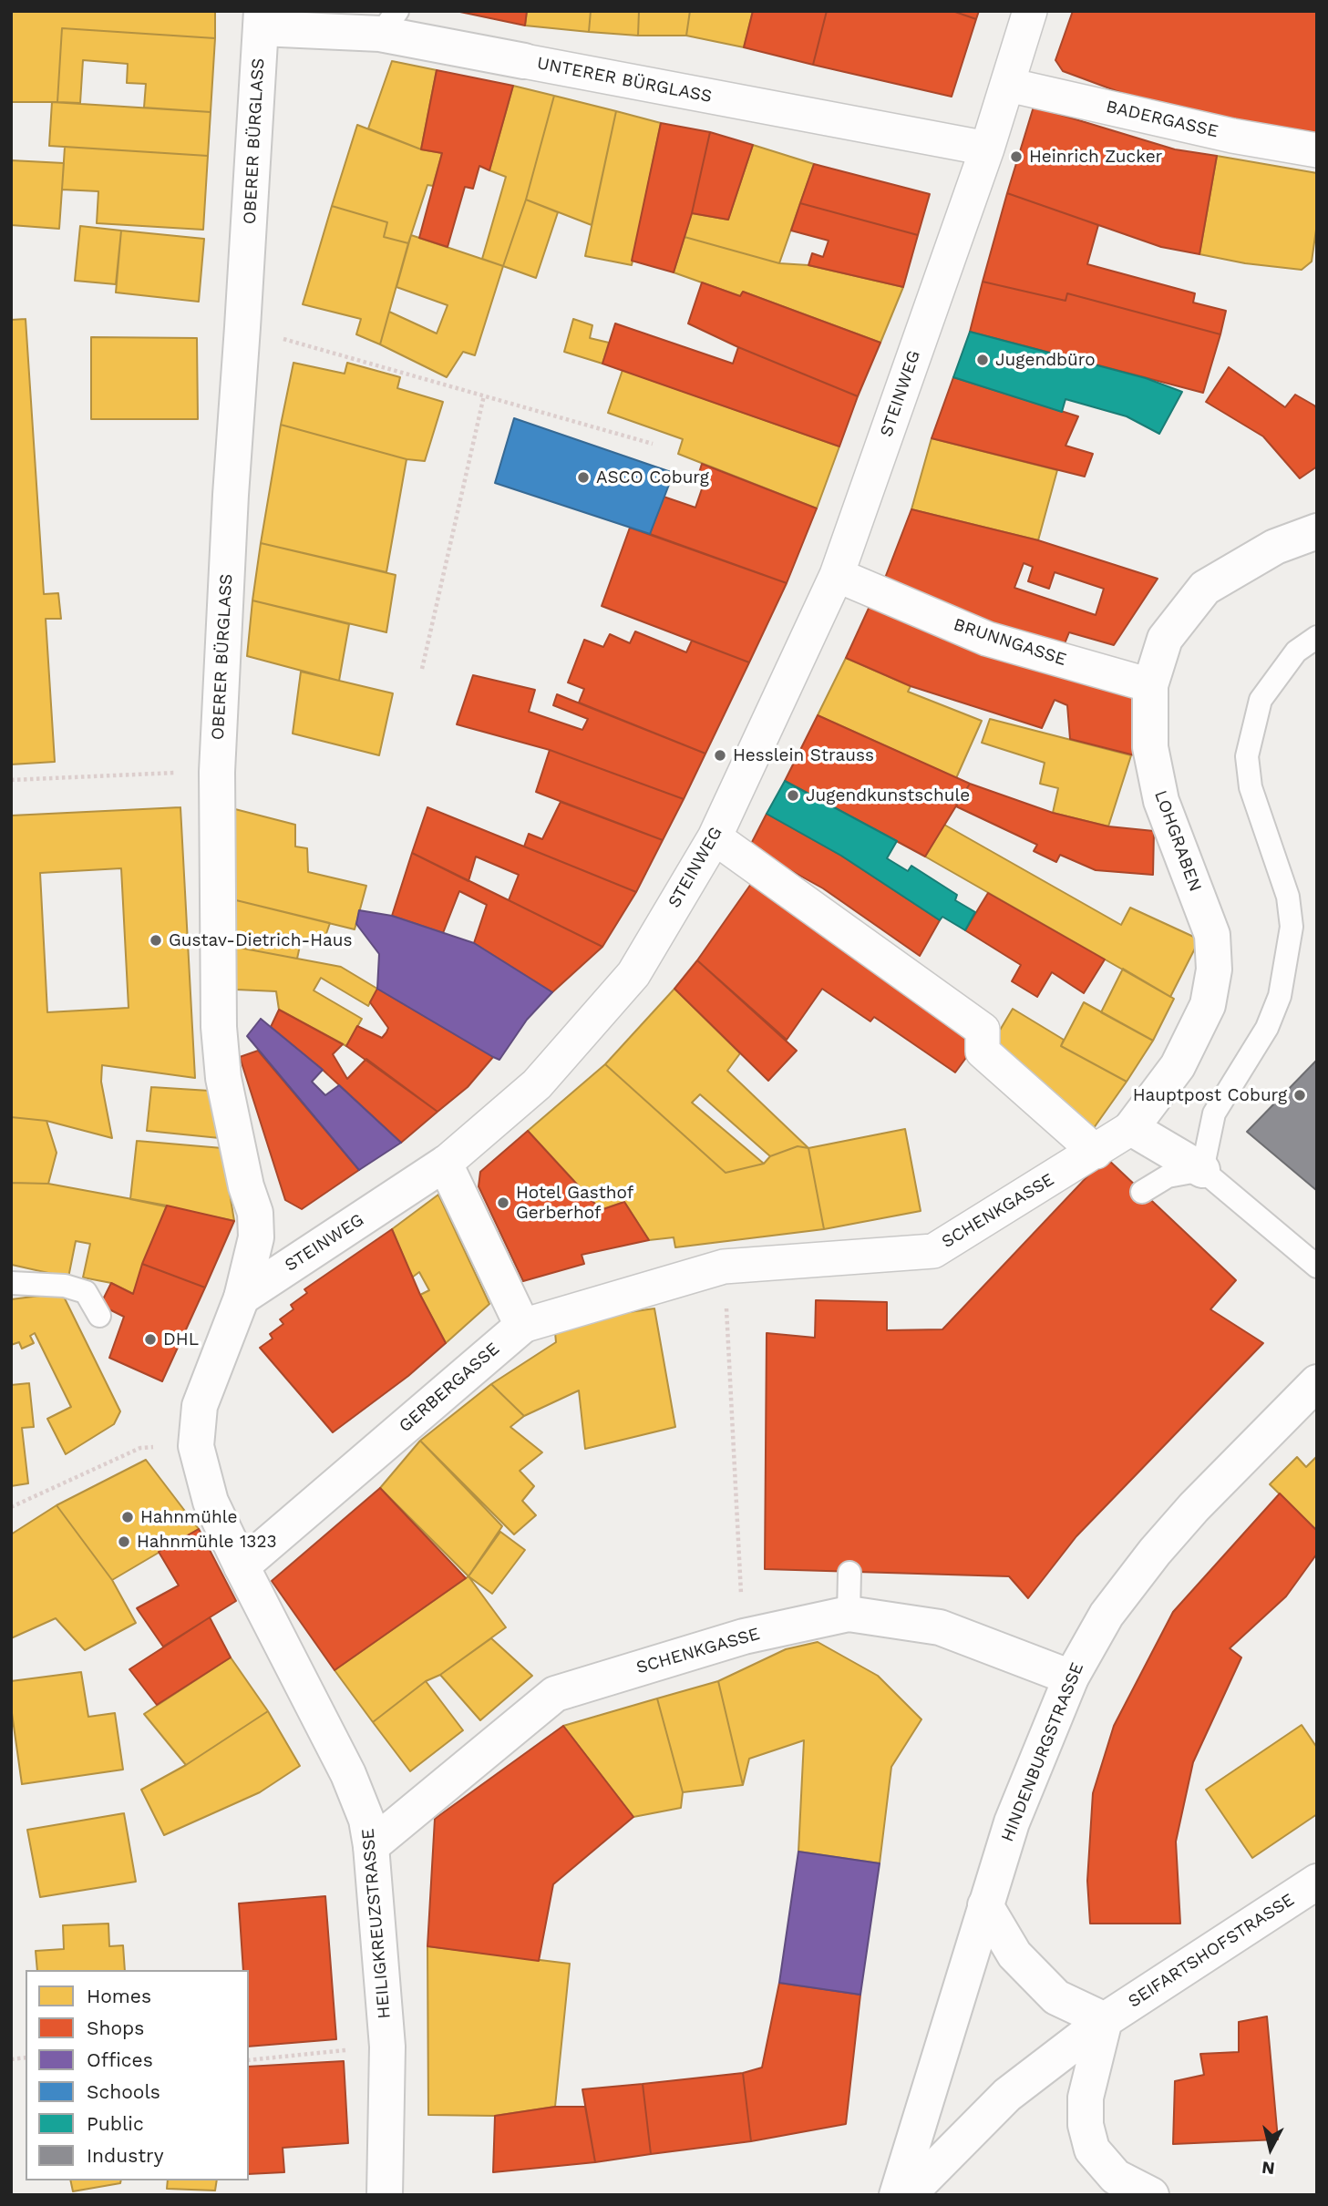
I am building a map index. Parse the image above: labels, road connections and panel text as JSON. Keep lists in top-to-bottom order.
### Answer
{
  "streets": {
    "street": [
      "UNTERER BÜRGLASS",
      "BADERGASSE",
      "OBERER BÜRGLASS",
      "STEINWEG",
      "BRUNNGASSE",
      "LOHGRABEN",
      "SCHENKGASSE",
      "GERBERGASSE",
      "HINDENBURGSTRASSE",
      "HEILIGKREUZSTRASSE",
      "SEIFARTSHOFSTRASSE"
    ]
  },
  "crossings": [
    ["UNTERER BÜRGLASS", "OBERER BÜRGLASS"],
    ["UNTERER BÜRGLASS", "STEINWEG"],
    ["BADERGASSE", "STEINWEG"],
    ["OBERER BÜRGLASS", "STEINWEG"],
    ["STEINWEG", "BRUNNGASSE"],
    ["BRUNNGASSE", "LOHGRABEN"],
    ["LOHGRABEN", "SCHENKGASSE"],
    ["SCHENKGASSE", "GERBERGASSE"],
    ["SCHENKGASSE", "HINDENBURGSTRASSE"],
    ["SCHENKGASSE", "HEILIGKREUZSTRASSE"],
    ["GERBERGASSE", "HEILIGKREUZSTRASSE"]
  ],
  "places": [
    "Heinrich Zucker",
    "Jugendbüro",
    "ASCO Coburg",
    "Hesslein Strauss",
    "Jugendkunstschule",
    "Gustav-Dietrich-Haus",
    "Hauptpost Coburg",
    "Hotel Gasthof Gerberhof",
    "DHL",
    "Hahnmühle",
    "Hahnmühle 1323"
  ],
  "legend": [
    "Homes",
    "Shops",
    "Offices",
    "Schools",
    "Public",
    "Industry"
  ],
  "north": "bottom"
}
